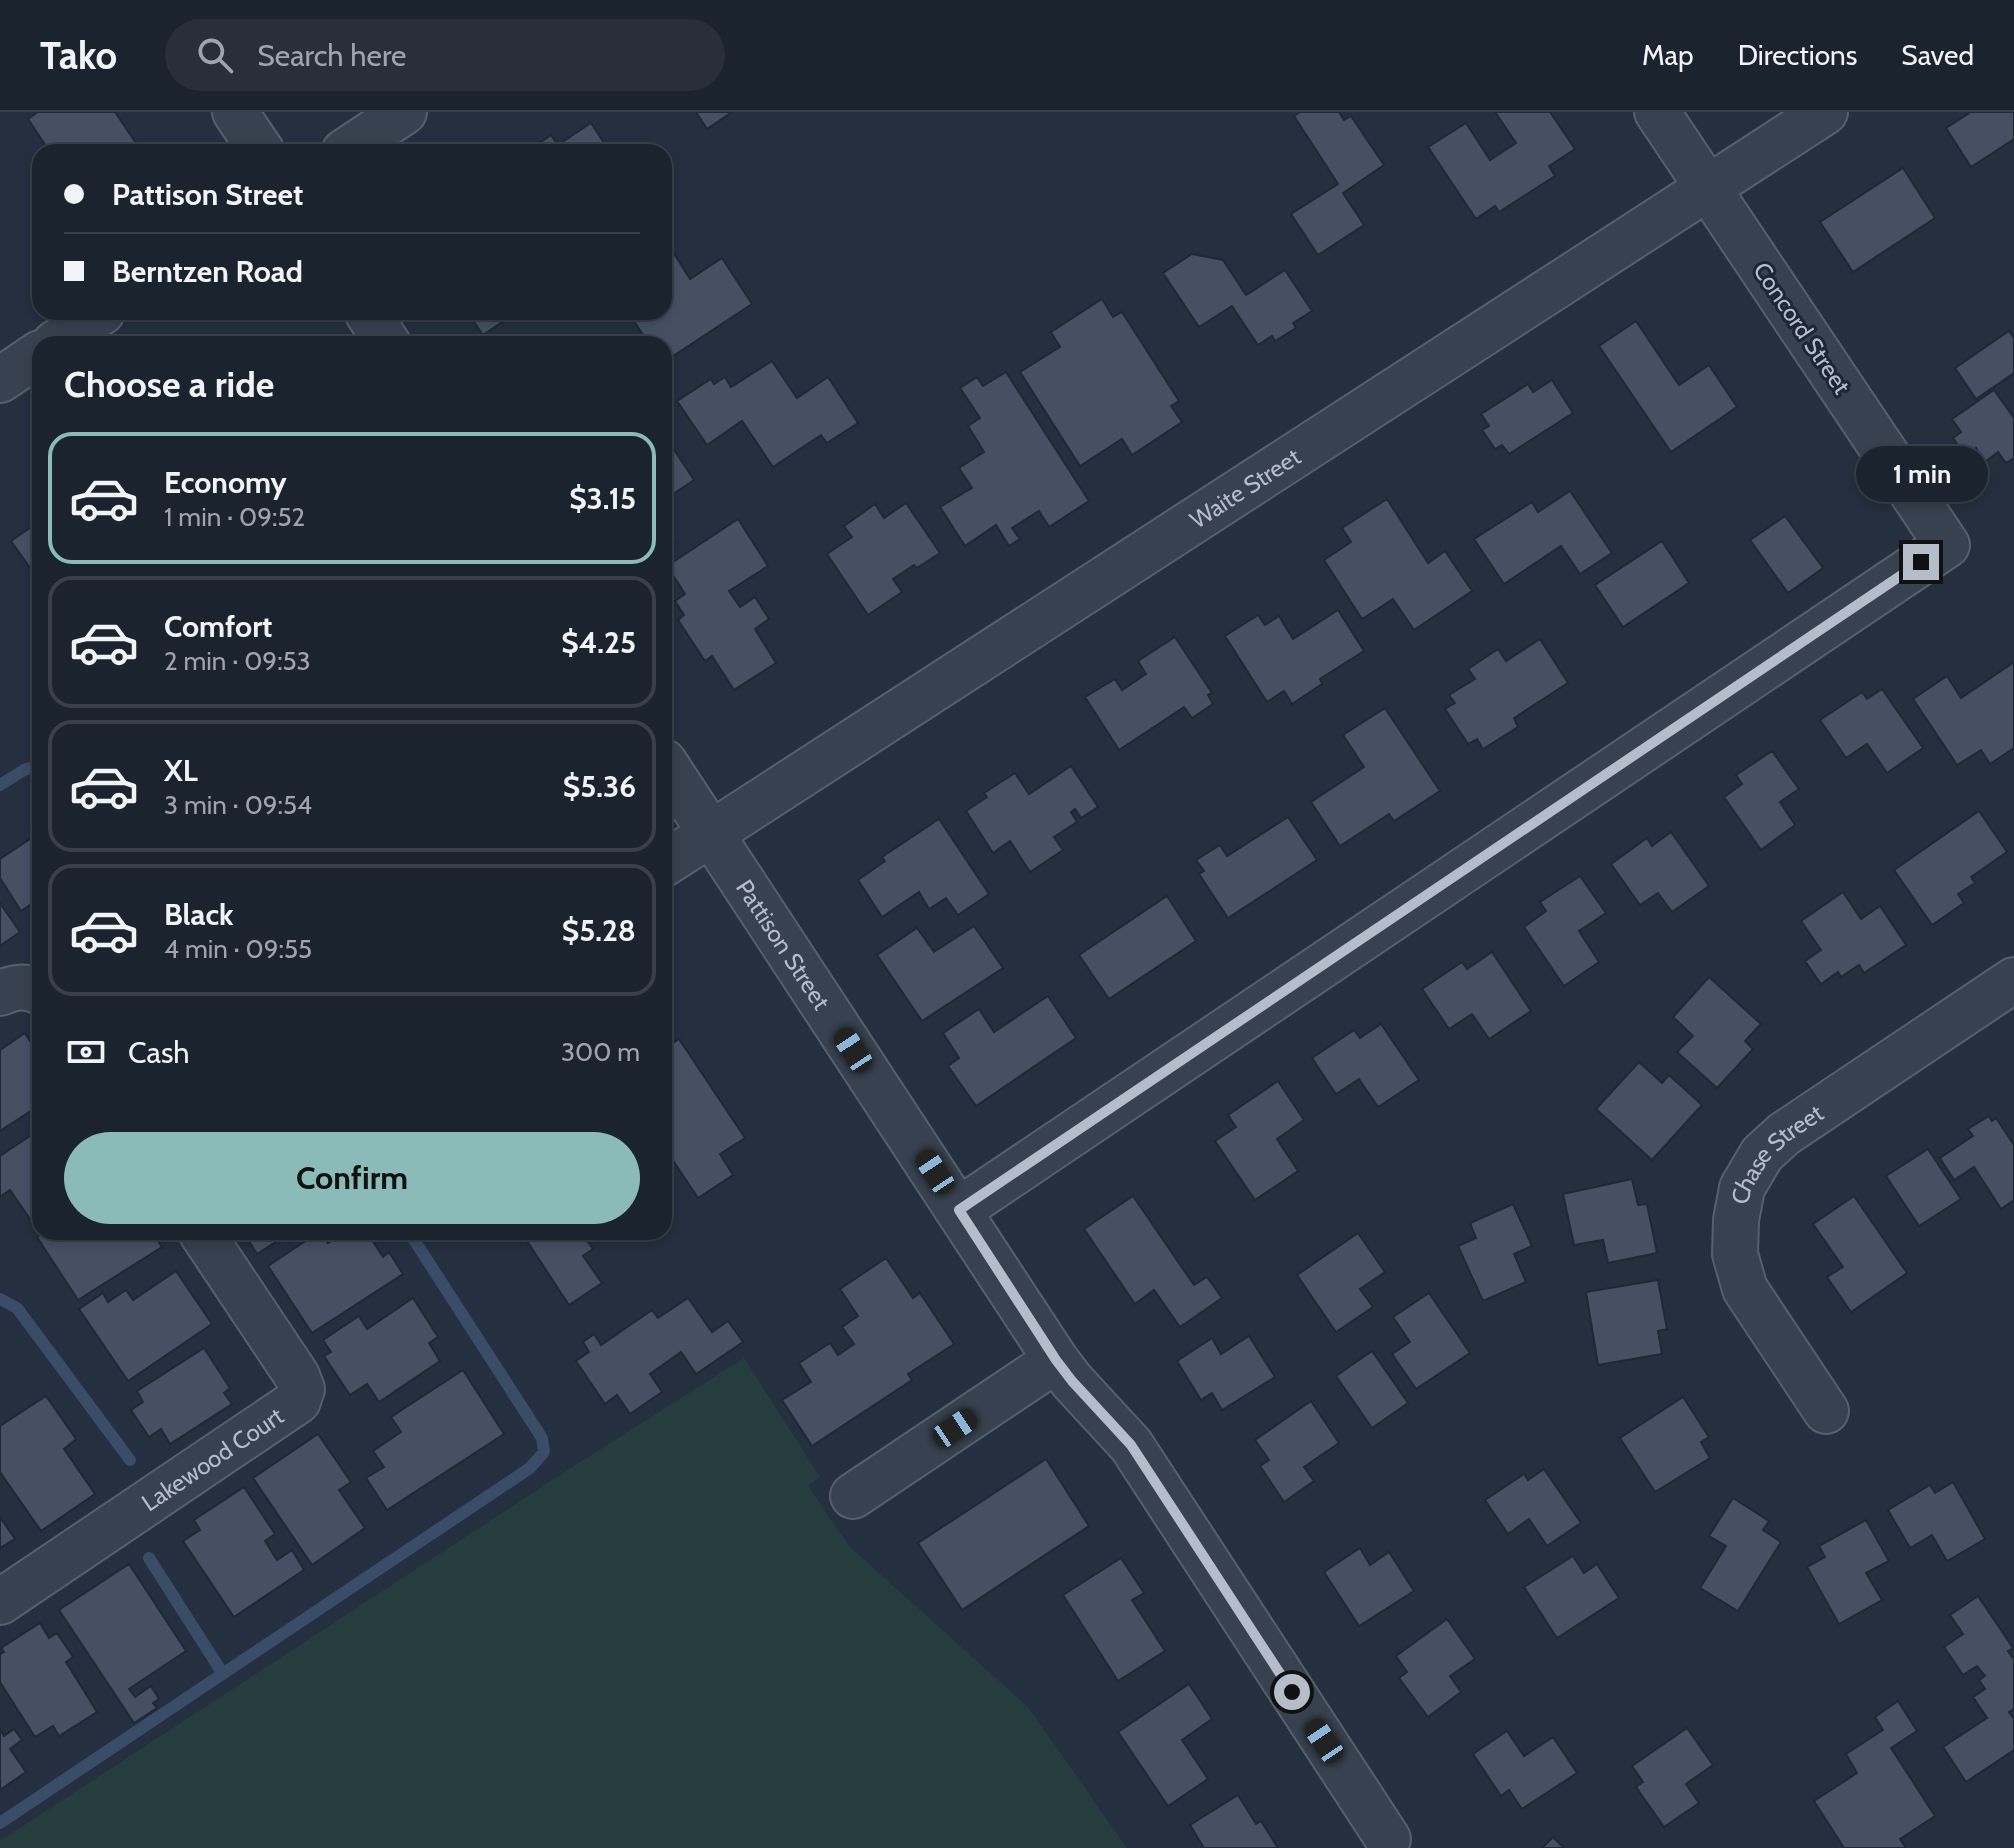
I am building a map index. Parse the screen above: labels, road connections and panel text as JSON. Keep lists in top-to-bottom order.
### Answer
{
  "streets": {
    "street": [
      "Concord Street",
      "Waite Street",
      "Pattison Street",
      "Chase Street",
      "Lakewood Court"
    ]
  },
  "crossings": [
    ["Concord Street", "Waite Street"],
    ["Concord Street", "Pattison Street"],
    ["Waite Street", "Pattison Street"]
  ],
  "page": {
    "header": "Tako",
    "search": "Search here",
    "nav": ["Map", "Directions", "Saved"],
    "banner": ["Pattison Street", "Berntzen Road"],
    "heading": "Choose a ride",
    "list": [
      {
        "name": "Economy",
        "note": "1 min · 09:52",
        "value": "$3.15"
      },
      {
        "name": "Comfort",
        "note": "2 min · 09:53",
        "value": "$4.25"
      },
      {
        "name": "XL",
        "note": "3 min · 09:54",
        "value": "$5.36"
      },
      {
        "name": "Black",
        "note": "4 min · 09:55",
        "value": "$5.28"
      }
    ],
    "bubble": "1 min",
    "pay": ["Cash", "300 m"],
    "buttons": "Confirm"
  }
}
